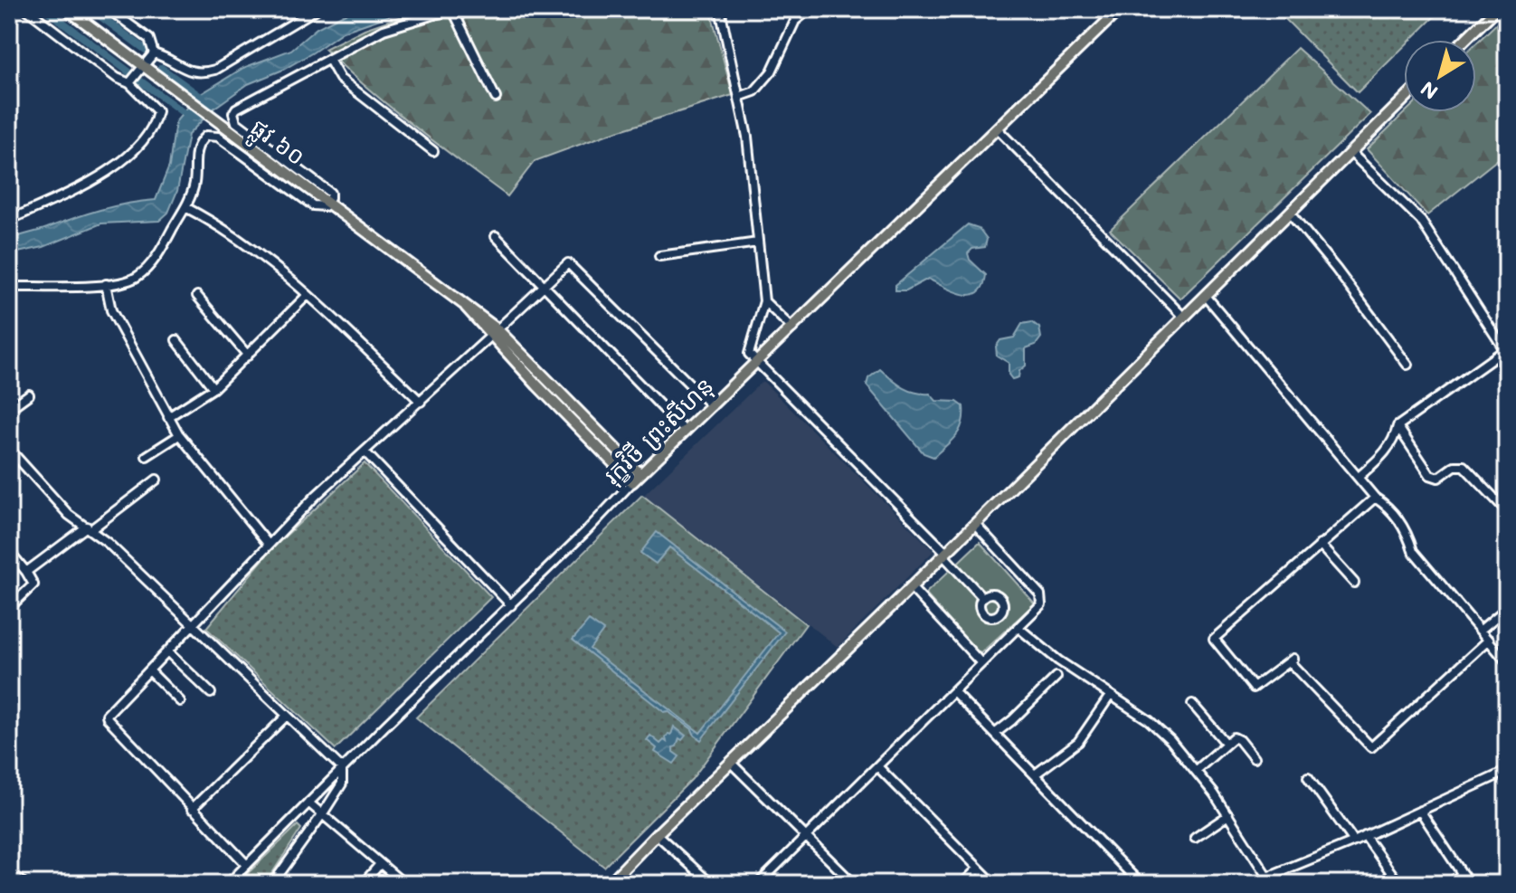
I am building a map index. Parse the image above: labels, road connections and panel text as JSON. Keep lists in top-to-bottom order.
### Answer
{
  "streets": {
    "main road": ["ផ្លូវ ៦០", "រុក្ខវិថី ព្រះសីហនុ"]
  },
  "crossings": [
    ["ផ្លូវ ៦០", "រុក្ខវិថី ព្រះសីហនុ"]
  ],
  "north": "bottom left"
}
